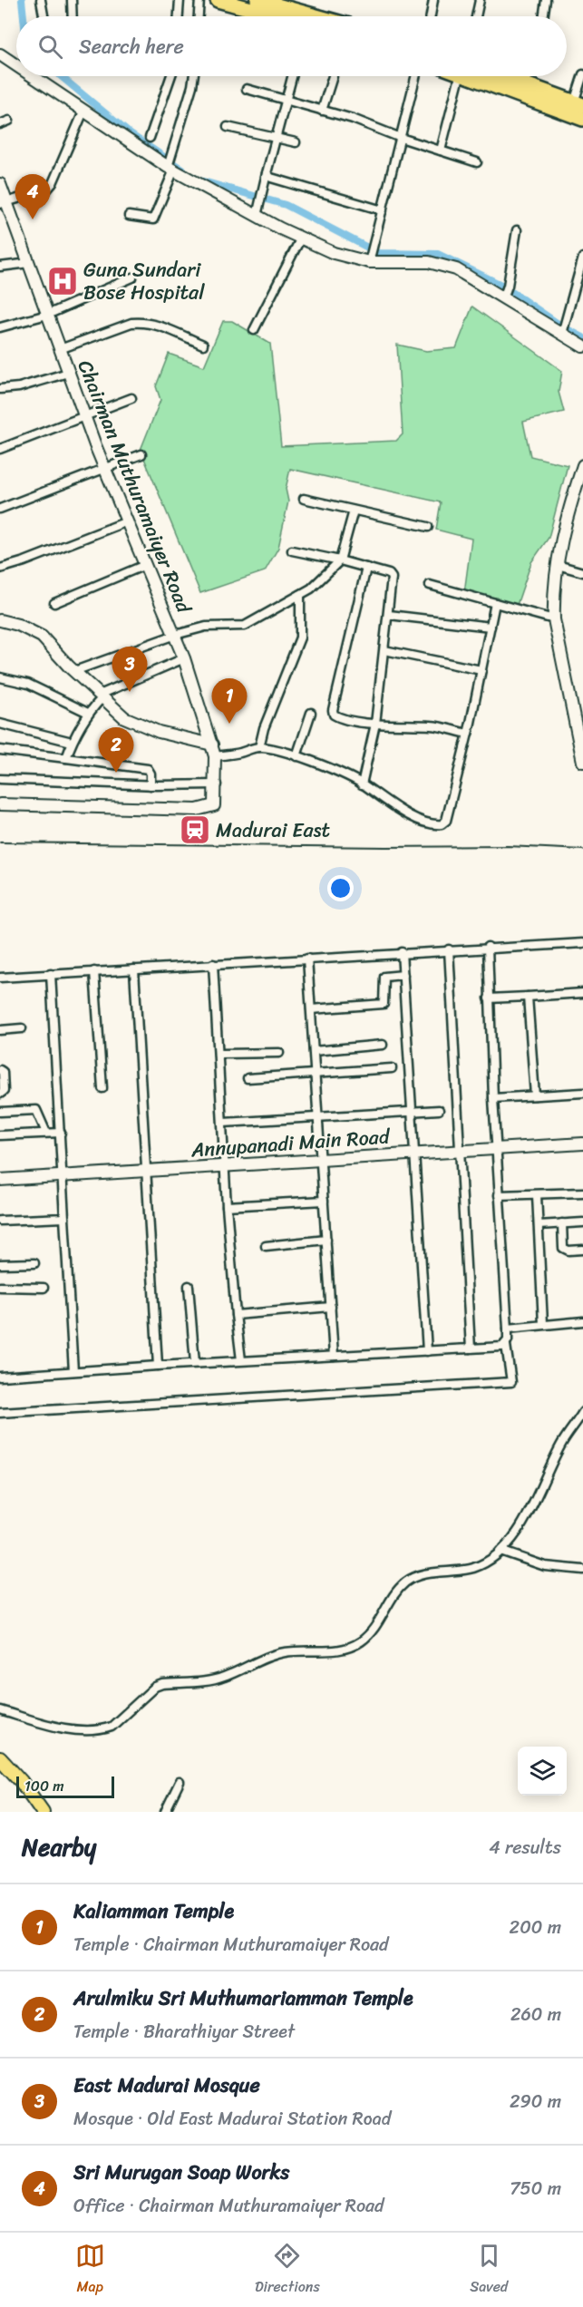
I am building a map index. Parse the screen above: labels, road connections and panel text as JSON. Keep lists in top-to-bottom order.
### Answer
{
  "streets": {
    "street": ["Chairman Muthuramaiyer Road", "Annupanadi Main Road"]
  },
  "places": {
    "hospital": ["Guna Sundari Bose Hospital"],
    "station": ["Madurai East"]
  },
  "scale_bar": "100 m",
  "page": {
    "search": "Search here",
    "pins": [
      "4",
      "3",
      "1",
      "2"
    ],
    "scale": "100 m",
    "heading": ["Nearby", "4 results"],
    "list": [
      {
        "mark": "1",
        "name": "Kaliamman Temple",
        "note": "Temple · Chairman Muthuramaiyer Road",
        "value": "200 m"
      },
      {
        "mark": "2",
        "name": "Arulmiku Sri Muthumariamman Temple",
        "note": "Temple · Bharathiyar Street",
        "value": "260 m"
      },
      {
        "mark": "3",
        "name": "East Madurai Mosque",
        "note": "Mosque · Old East Madurai Station Road",
        "value": "290 m"
      },
      {
        "mark": "4",
        "name": "Sri Murugan Soap Works",
        "note": "Office · Chairman Muthuramaiyer Road",
        "value": "750 m"
      }
    ],
    "nav": ["Map", "Directions", "Saved"]
  }
}
